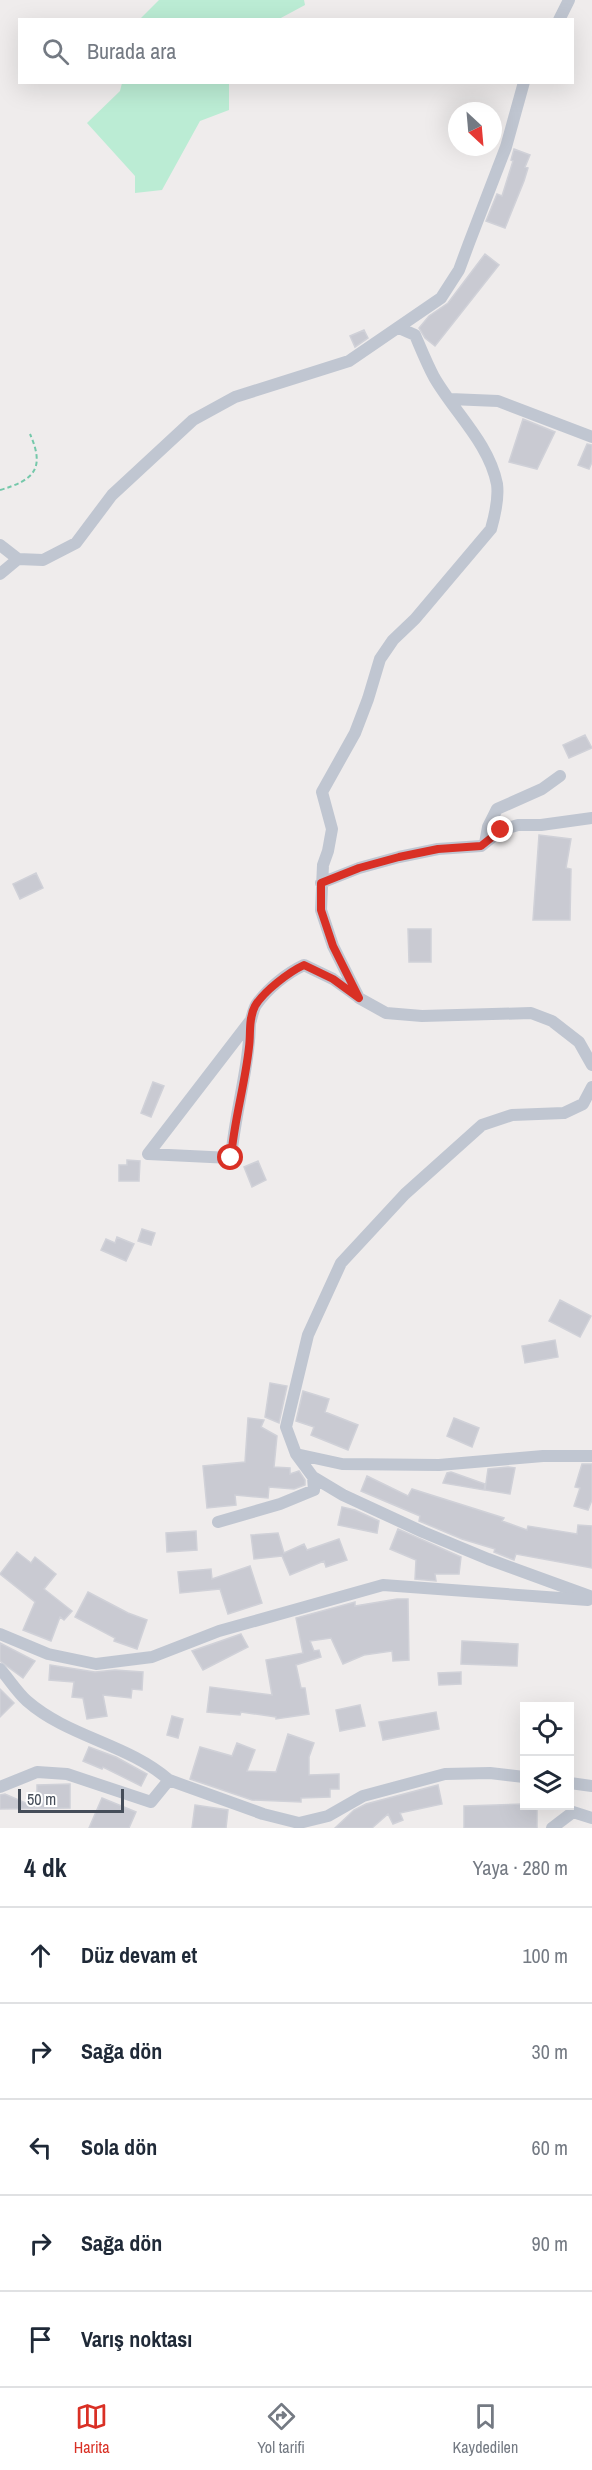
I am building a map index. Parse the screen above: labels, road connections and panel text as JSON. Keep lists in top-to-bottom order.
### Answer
{
  "scale_bar": "50 m",
  "north": "bottom right",
  "page": {
    "search": "Burada ara",
    "scale": "50 m",
    "heading": ["4 dk", "Yaya · 280 m"],
    "list": [
      ["Düz devam et", "100 m"],
      ["Sağa dön", "30 m"],
      ["Sola dön", "60 m"],
      ["Sağa dön", "90 m"],
      "Varış noktası"
    ],
    "nav": ["Harita", "Yol tarifi", "Kaydedilen"]
  }
}
